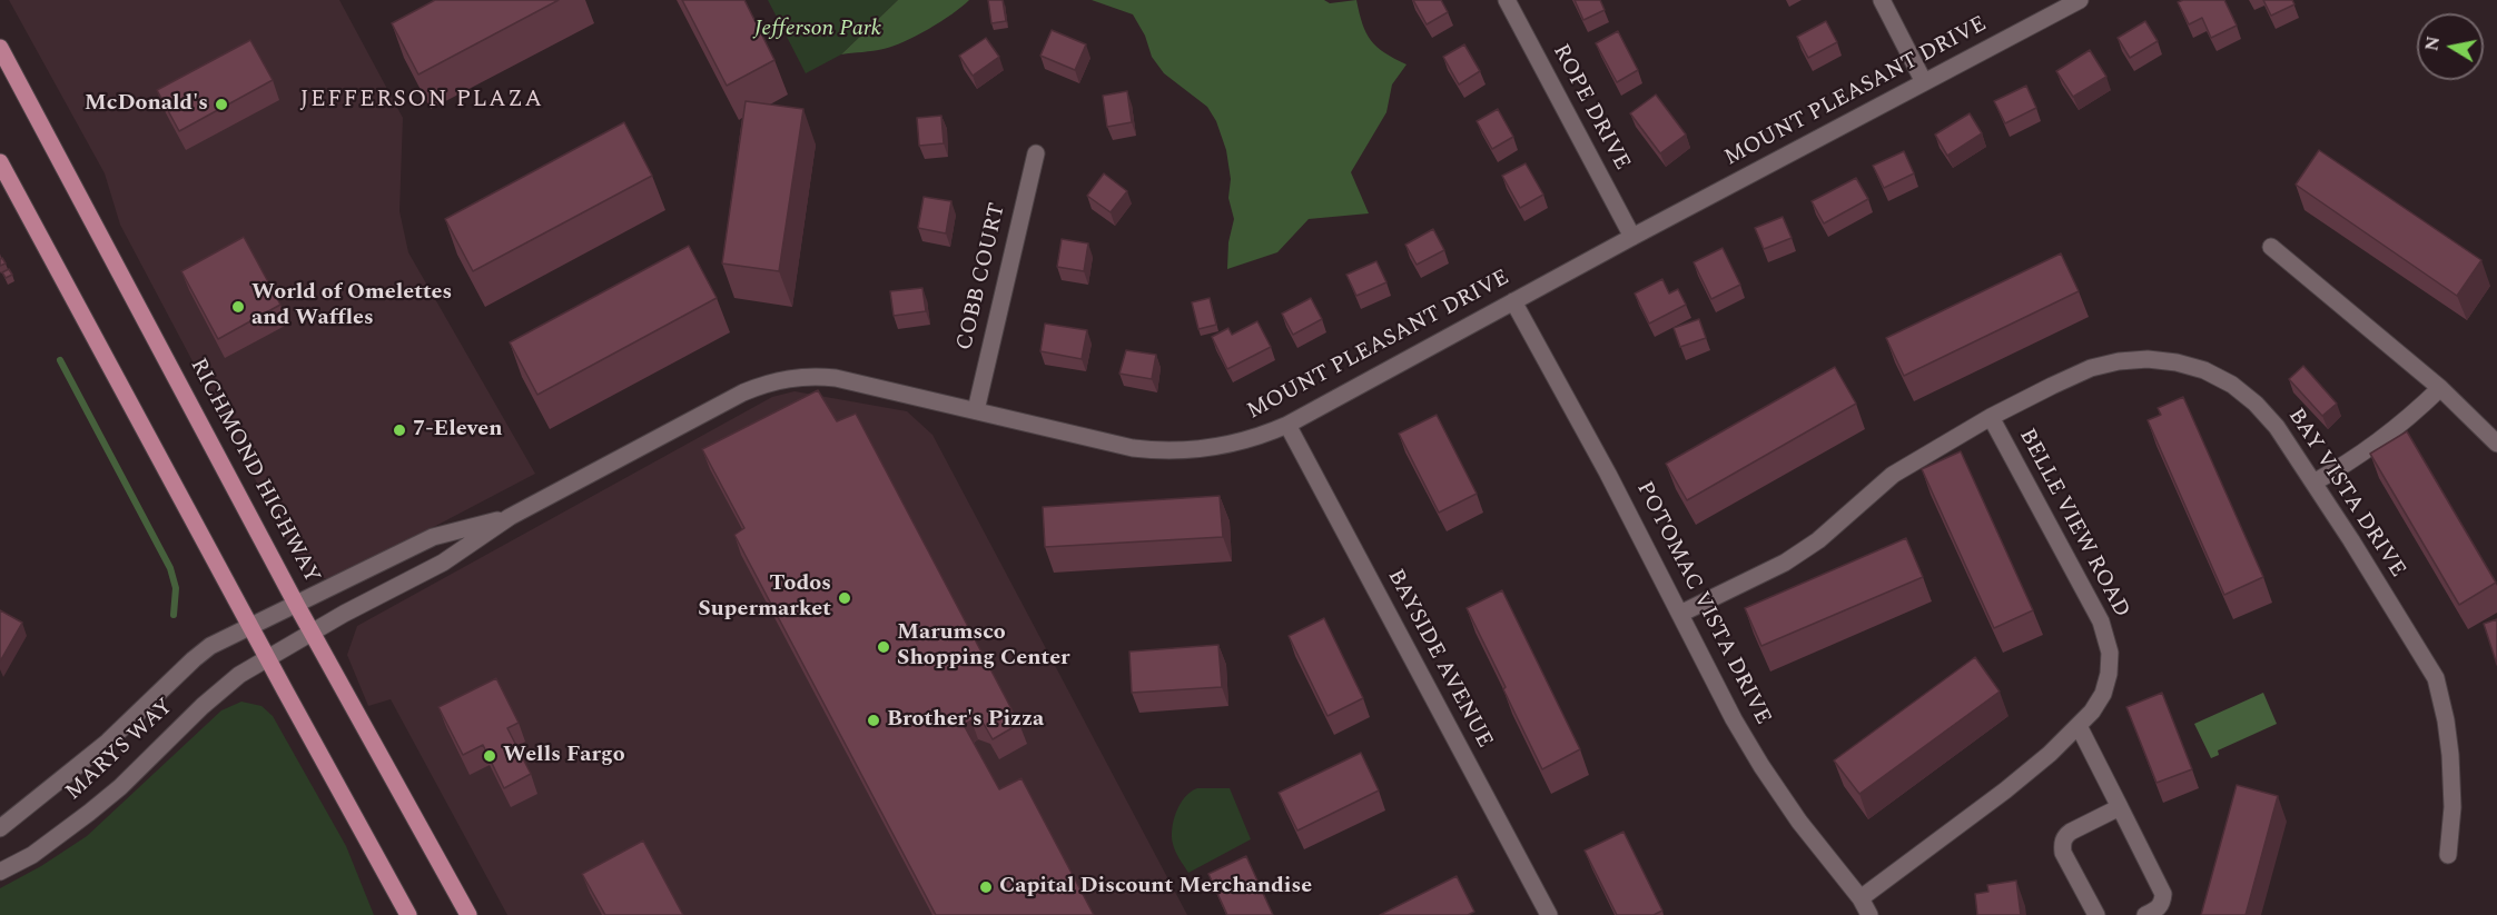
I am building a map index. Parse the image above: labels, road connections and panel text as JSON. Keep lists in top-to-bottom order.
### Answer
{
  "streets": {
    "main road": ["RICHMOND HIGHWAY"],
    "street": [
      "MOUNT PLEASANT DRIVE",
      "ROPE DRIVE",
      "COBB COURT",
      "BAY VISTA DRIVE",
      "BELLE VIEW ROAD",
      "POTOMAC VISTA DRIVE",
      "BAYSIDE AVENUE",
      "MARYS WAY"
    ]
  },
  "crossings": [
    ["MOUNT PLEASANT DRIVE", "ROPE DRIVE"],
    ["MOUNT PLEASANT DRIVE", "COBB COURT"],
    ["MOUNT PLEASANT DRIVE", "RICHMOND HIGHWAY"],
    ["MOUNT PLEASANT DRIVE", "POTOMAC VISTA DRIVE"],
    ["MOUNT PLEASANT DRIVE", "BAYSIDE AVENUE"],
    ["MOUNT PLEASANT DRIVE", "MARYS WAY"],
    ["BAY VISTA DRIVE", "BELLE VIEW ROAD"],
    ["BAY VISTA DRIVE", "POTOMAC VISTA DRIVE"],
    ["BELLE VIEW ROAD", "POTOMAC VISTA DRIVE"]
  ],
  "districts": ["JEFFERSON PLAZA"],
  "parks": ["Jefferson Park"],
  "places": [
    "McDonald's",
    "World of Omelettes and Waffles",
    "7-Eleven",
    "Todos Supermarket",
    "Marumsco Shopping Center",
    "Brother's Pizza",
    "Wells Fargo",
    "Capital Discount Merchandise"
  ],
  "north": "left"
}
